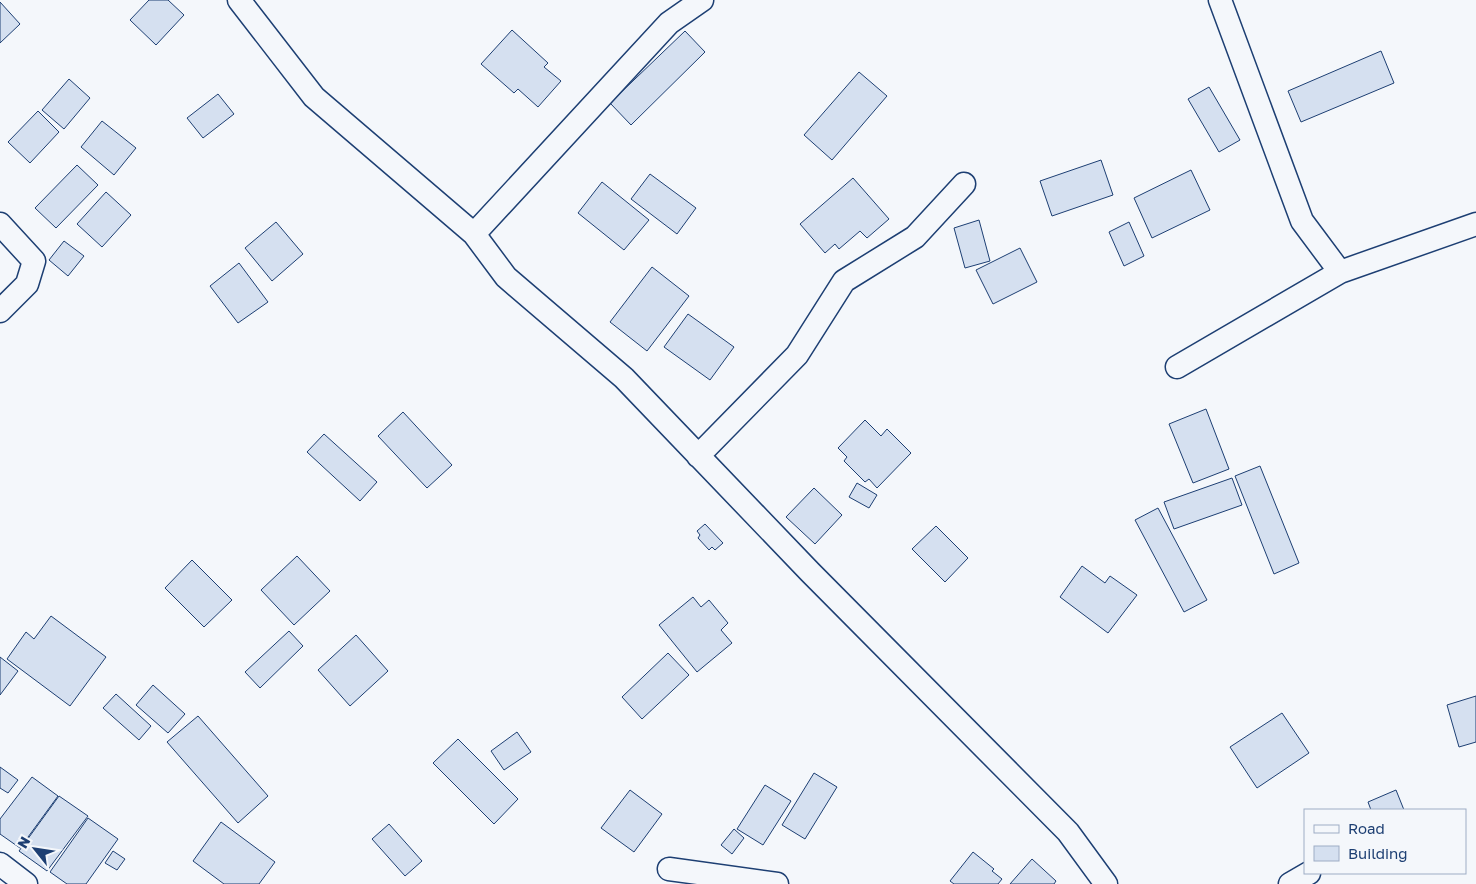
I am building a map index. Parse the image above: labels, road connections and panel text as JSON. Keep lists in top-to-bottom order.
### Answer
{
  "legend": ["Road", "Building"],
  "north": "top left"
}
